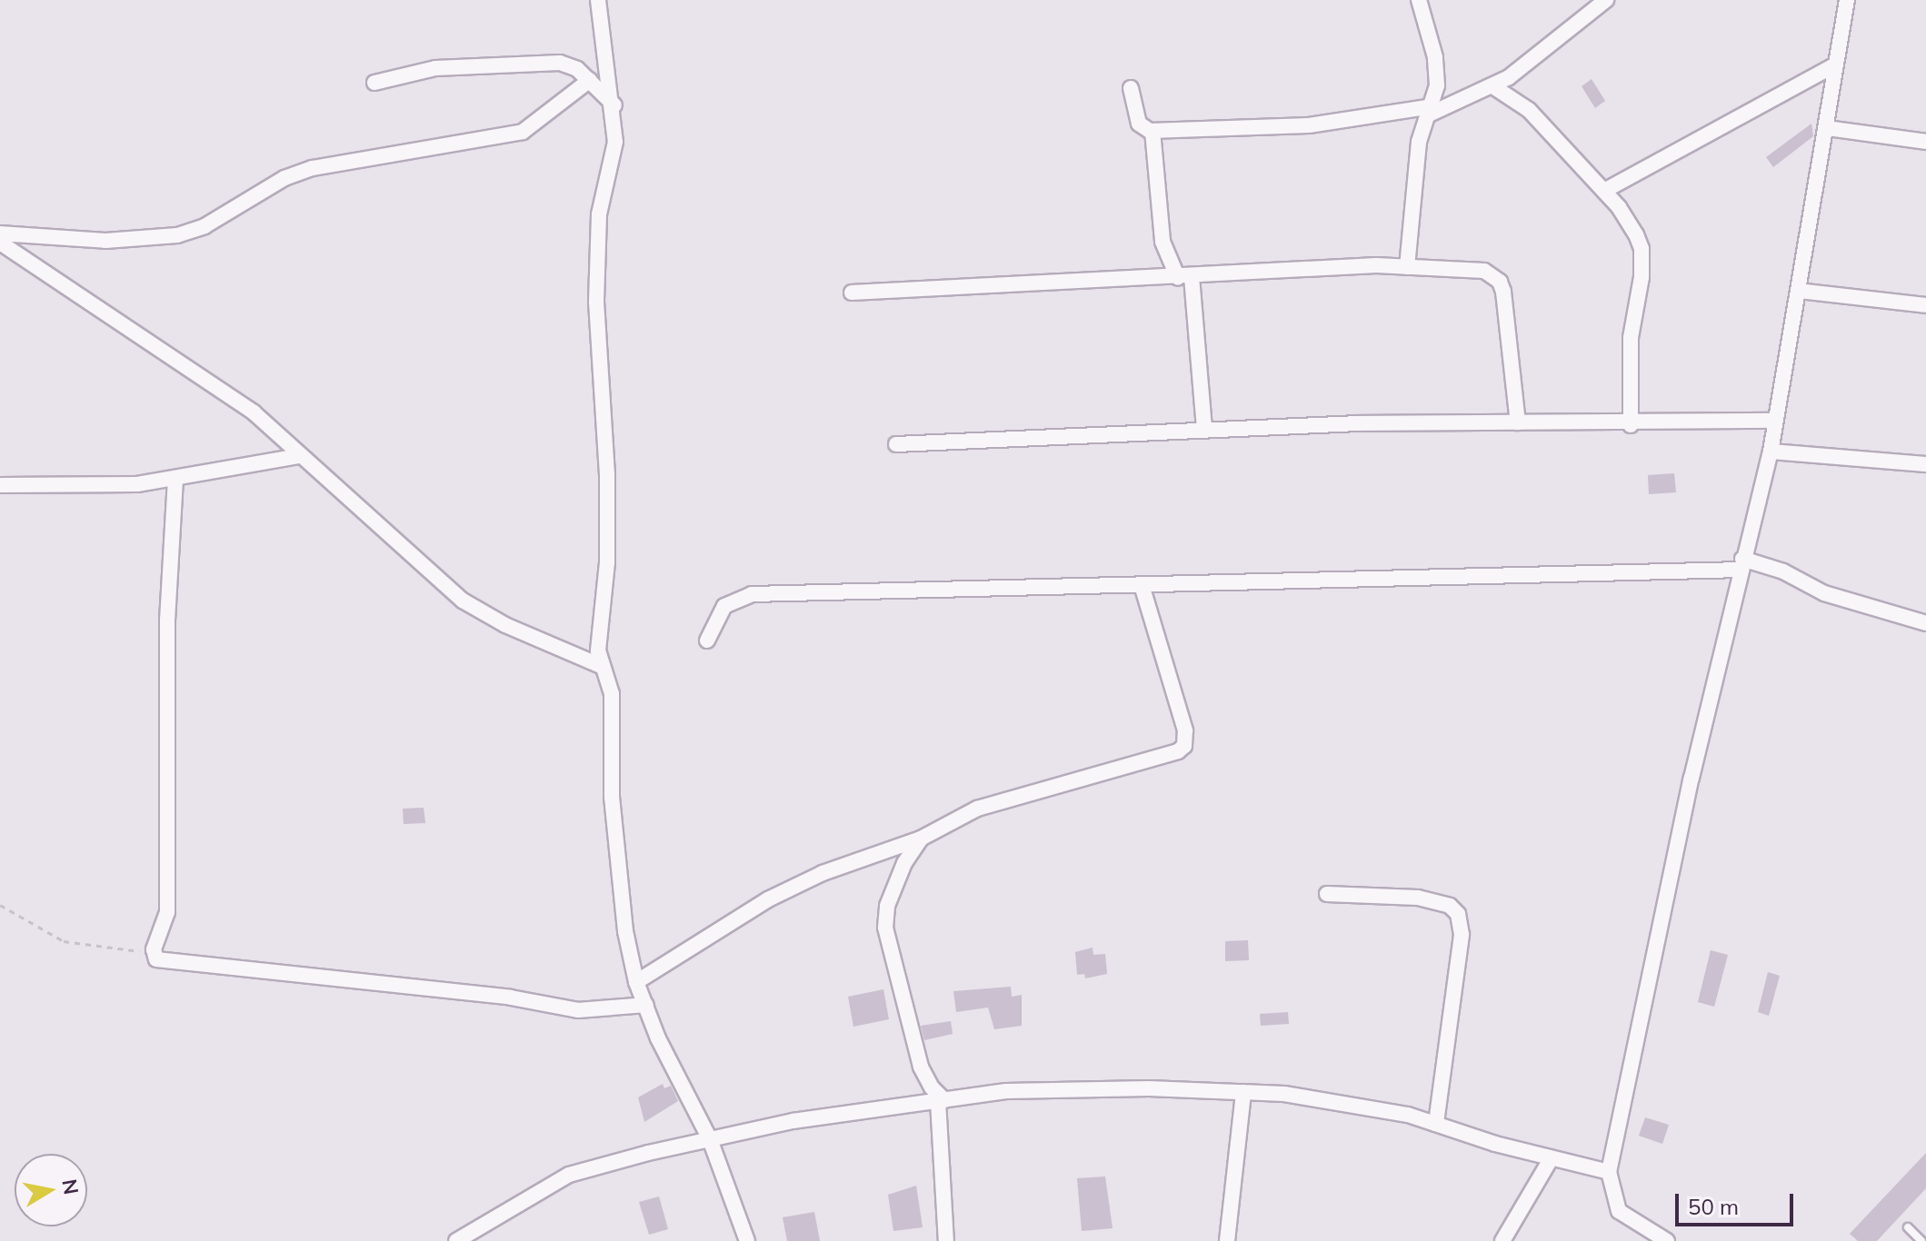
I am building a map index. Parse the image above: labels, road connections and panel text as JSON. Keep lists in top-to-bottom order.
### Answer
{
  "scale_bar": "50 m",
  "north": "right"
}
